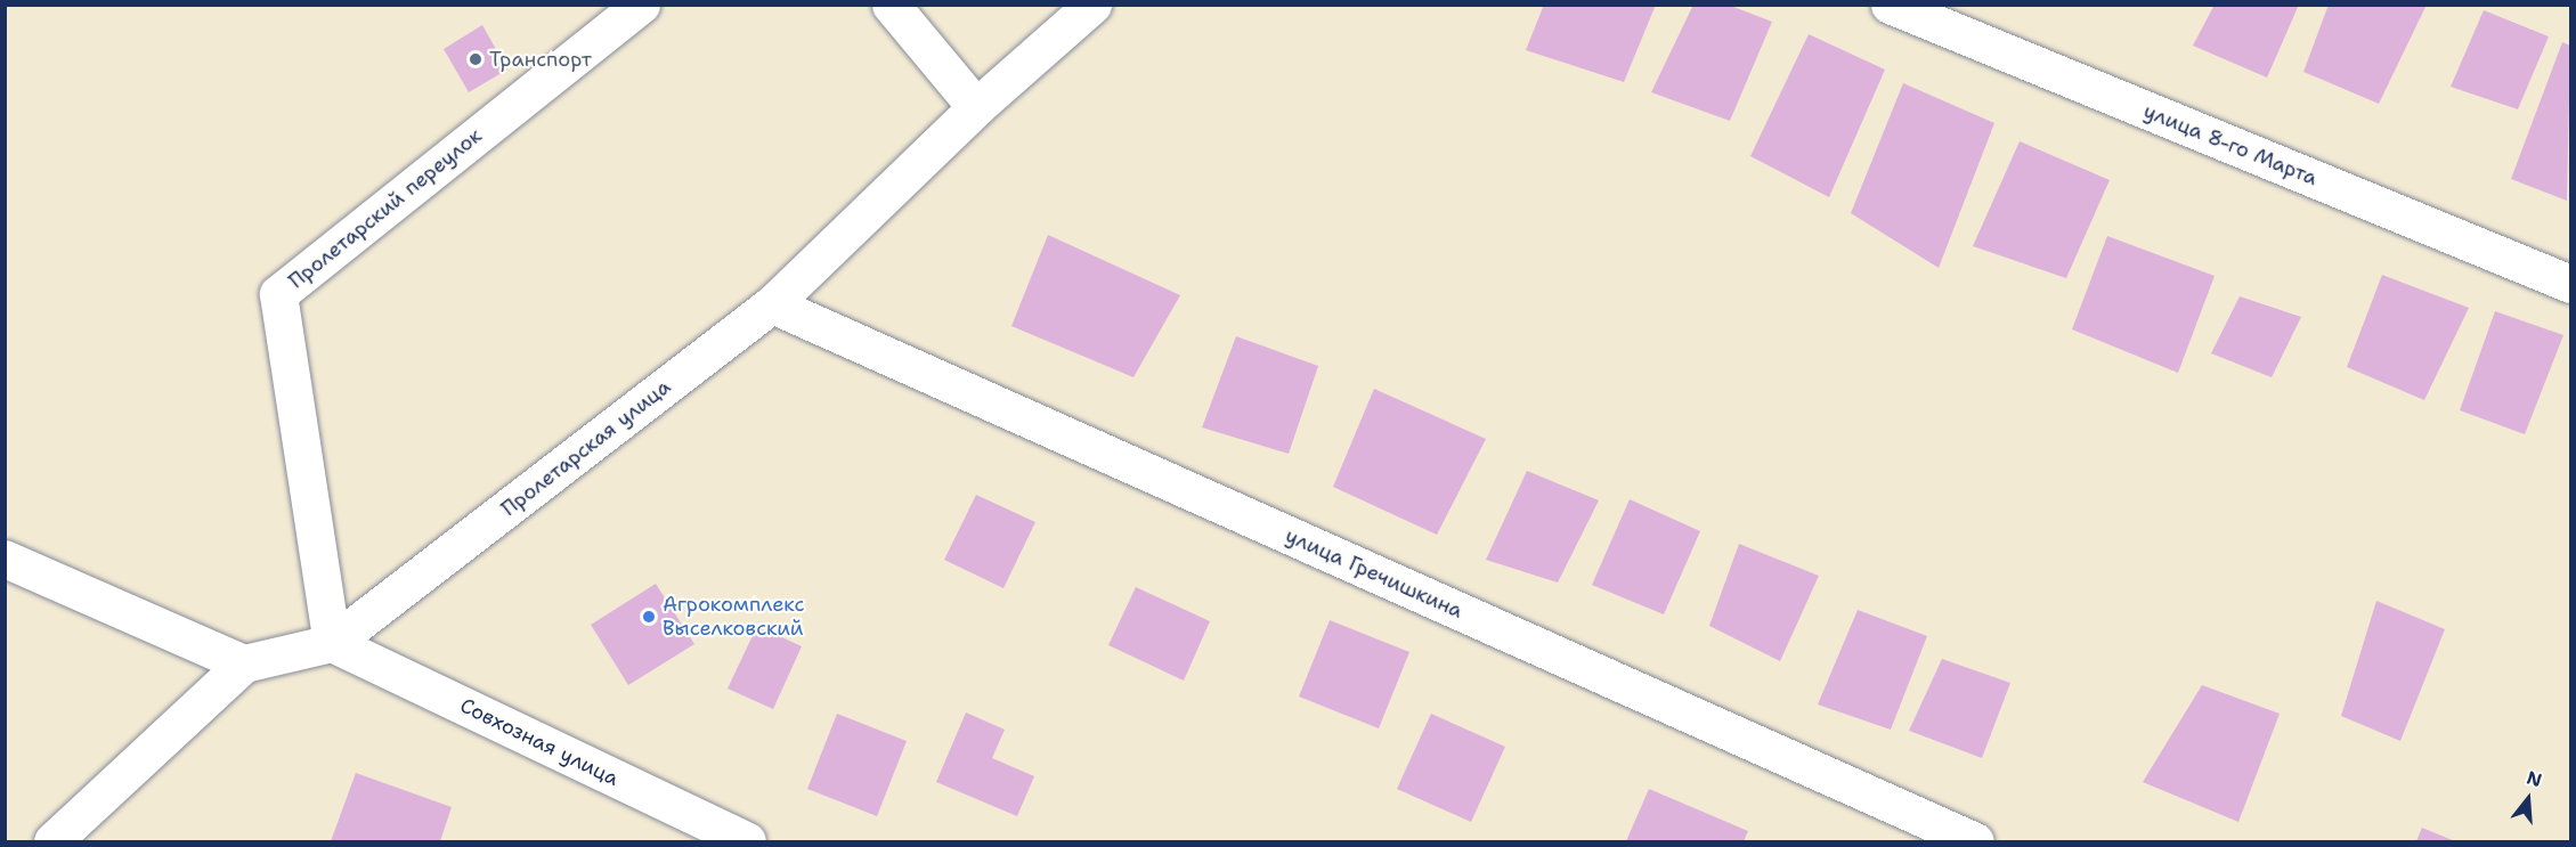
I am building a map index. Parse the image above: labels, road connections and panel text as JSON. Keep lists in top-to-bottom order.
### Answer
{
  "streets": {
    "street": [
      "улица 8-го Марта",
      "Пролетарский переулок",
      "Пролетарская улица",
      "улица Гречишкина",
      "Совхозная улица"
    ]
  },
  "crossings": [
    ["Пролетарский переулок", "Пролетарская улица"],
    ["Пролетарский переулок", "Совхозная улица"],
    ["Пролетарская улица", "улица Гречишкина"],
    ["Пролетарская улица", "Совхозная улица"]
  ],
  "places": ["Транспорт", "Агрокомплекс Выселковский"],
  "north": "top"
}
